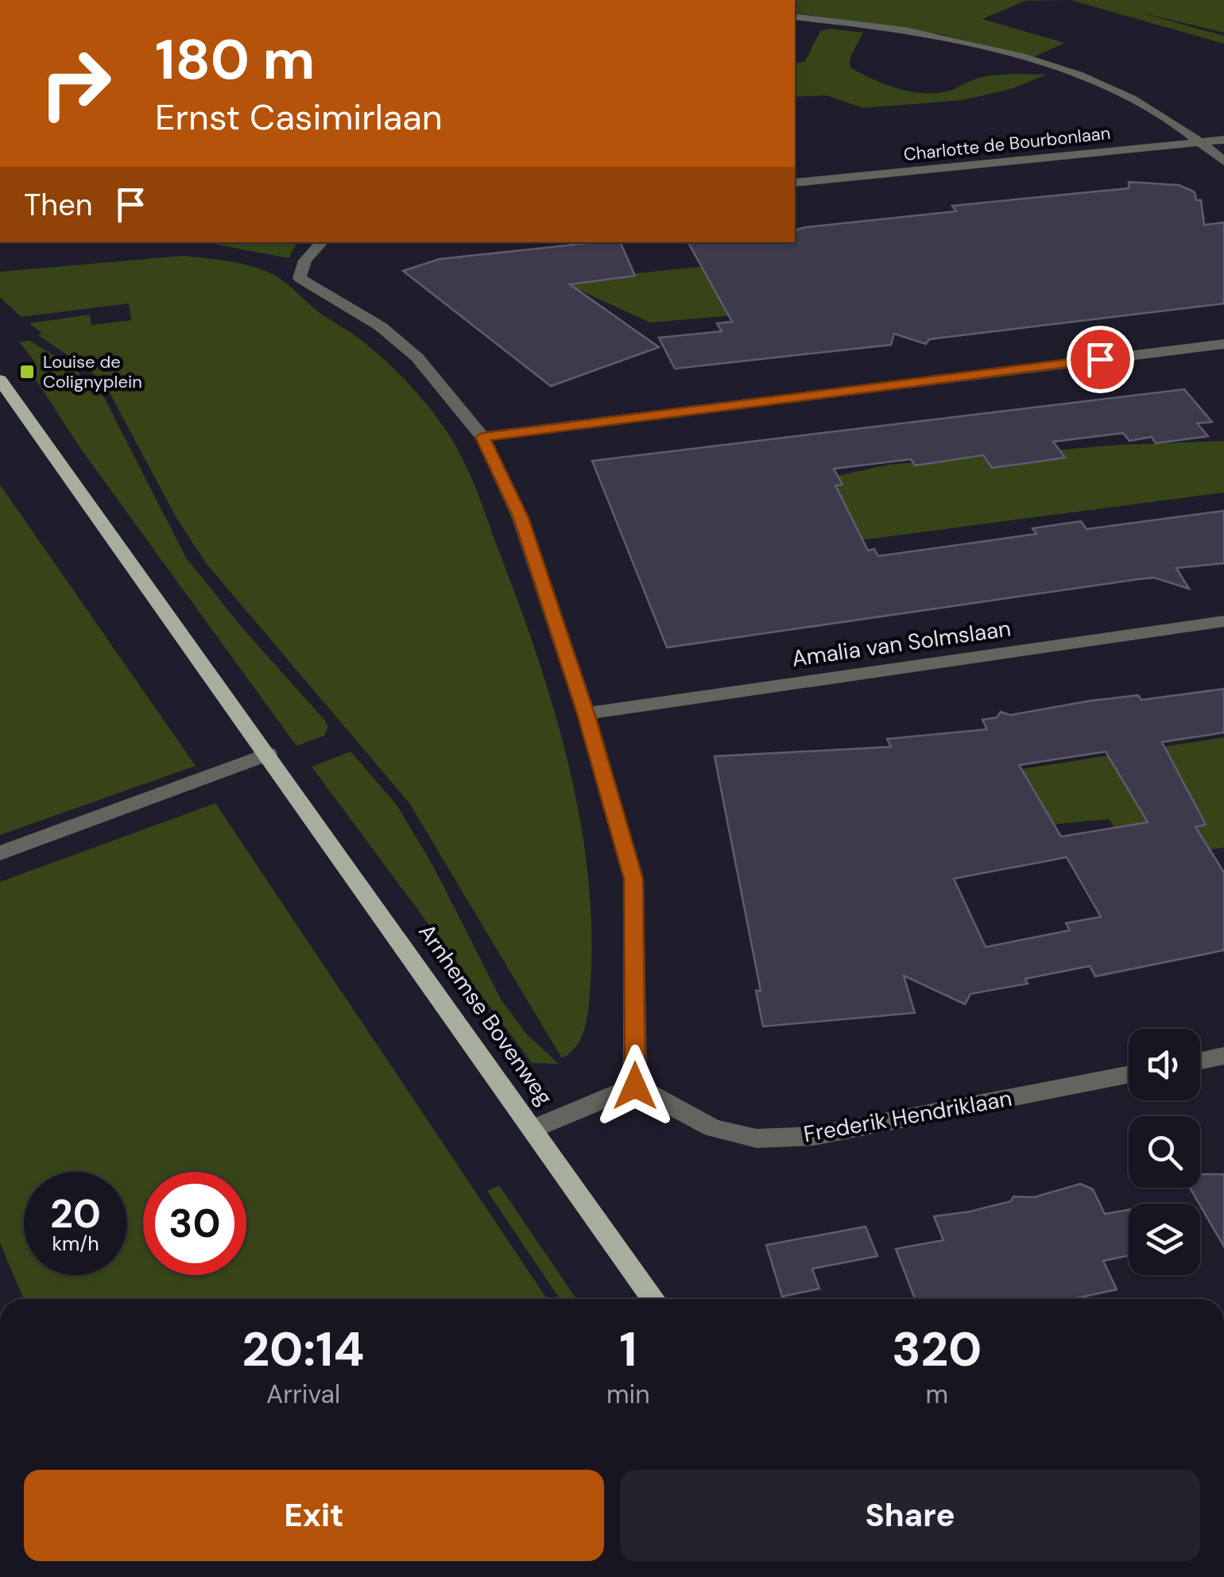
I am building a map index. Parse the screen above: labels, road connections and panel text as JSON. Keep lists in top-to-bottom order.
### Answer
{
  "streets": {
    "main road": ["Arnhemse Bovenweg"],
    "street": ["Charlotte de Bourbonlaan", "Amalia van Solmslaan", "Frederik Hendriklaan"]
  },
  "places": {
    "transit": ["Louise de Colignyplein"]
  },
  "page": {
    "turn": ["180 m", "Ernst Casimirlaan"],
    "then": "Then",
    "speed": "20 km/h",
    "limit": "30",
    "eta": [
      "20:14",
      "Arrival",
      "1",
      "min",
      "320",
      "m"
    ],
    "buttons": ["Exit", "Share"]
  }
}
